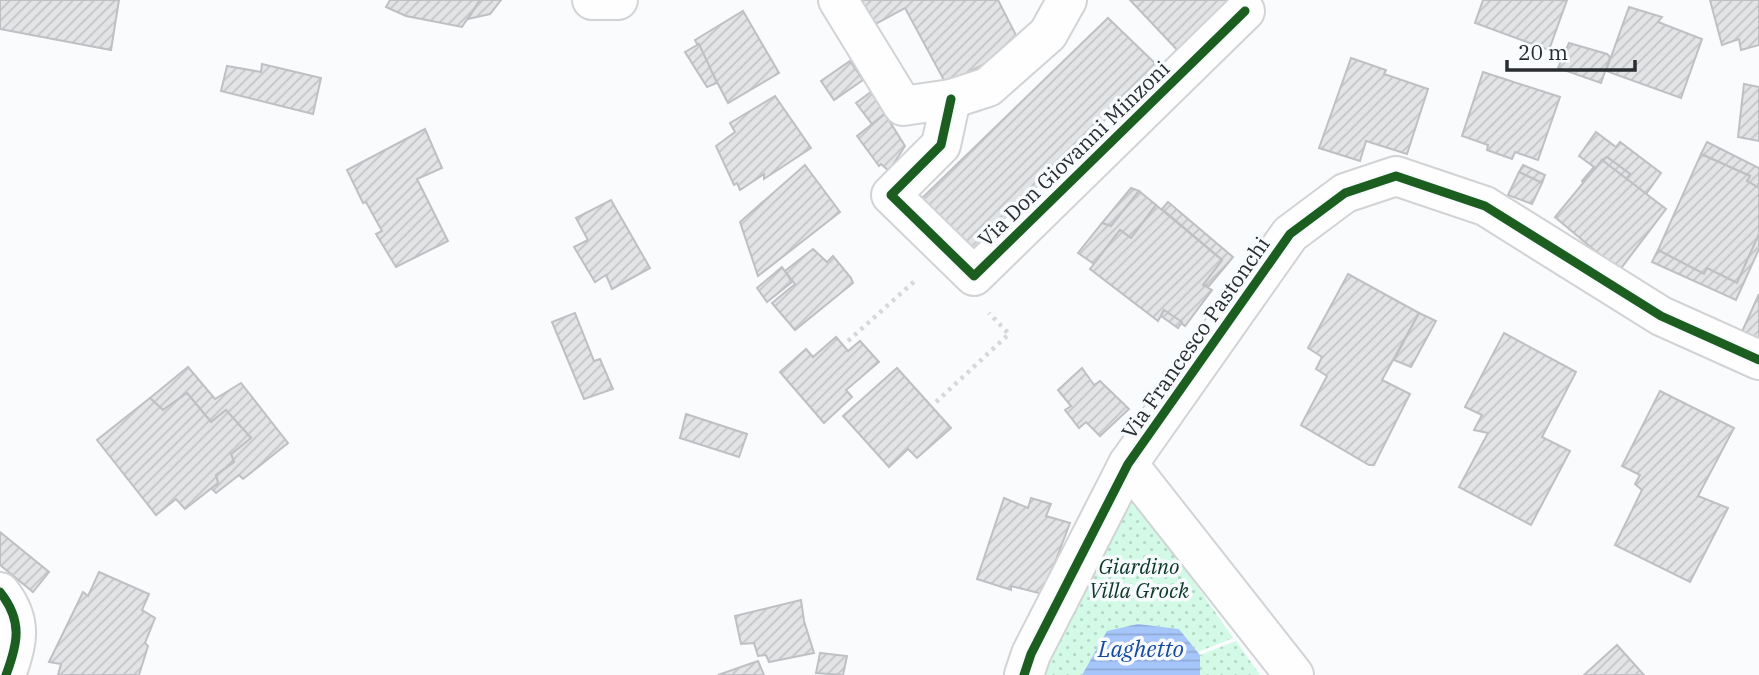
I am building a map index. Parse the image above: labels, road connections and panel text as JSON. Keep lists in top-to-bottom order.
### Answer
{
  "streets": {
    "street": ["Via Don Giovanni Minzoni", "Via Francesco Pastonchi"]
  },
  "water": ["Laghetto"],
  "parks": ["Giardino Villa Grock"],
  "scale_bar": "20 m"
}
